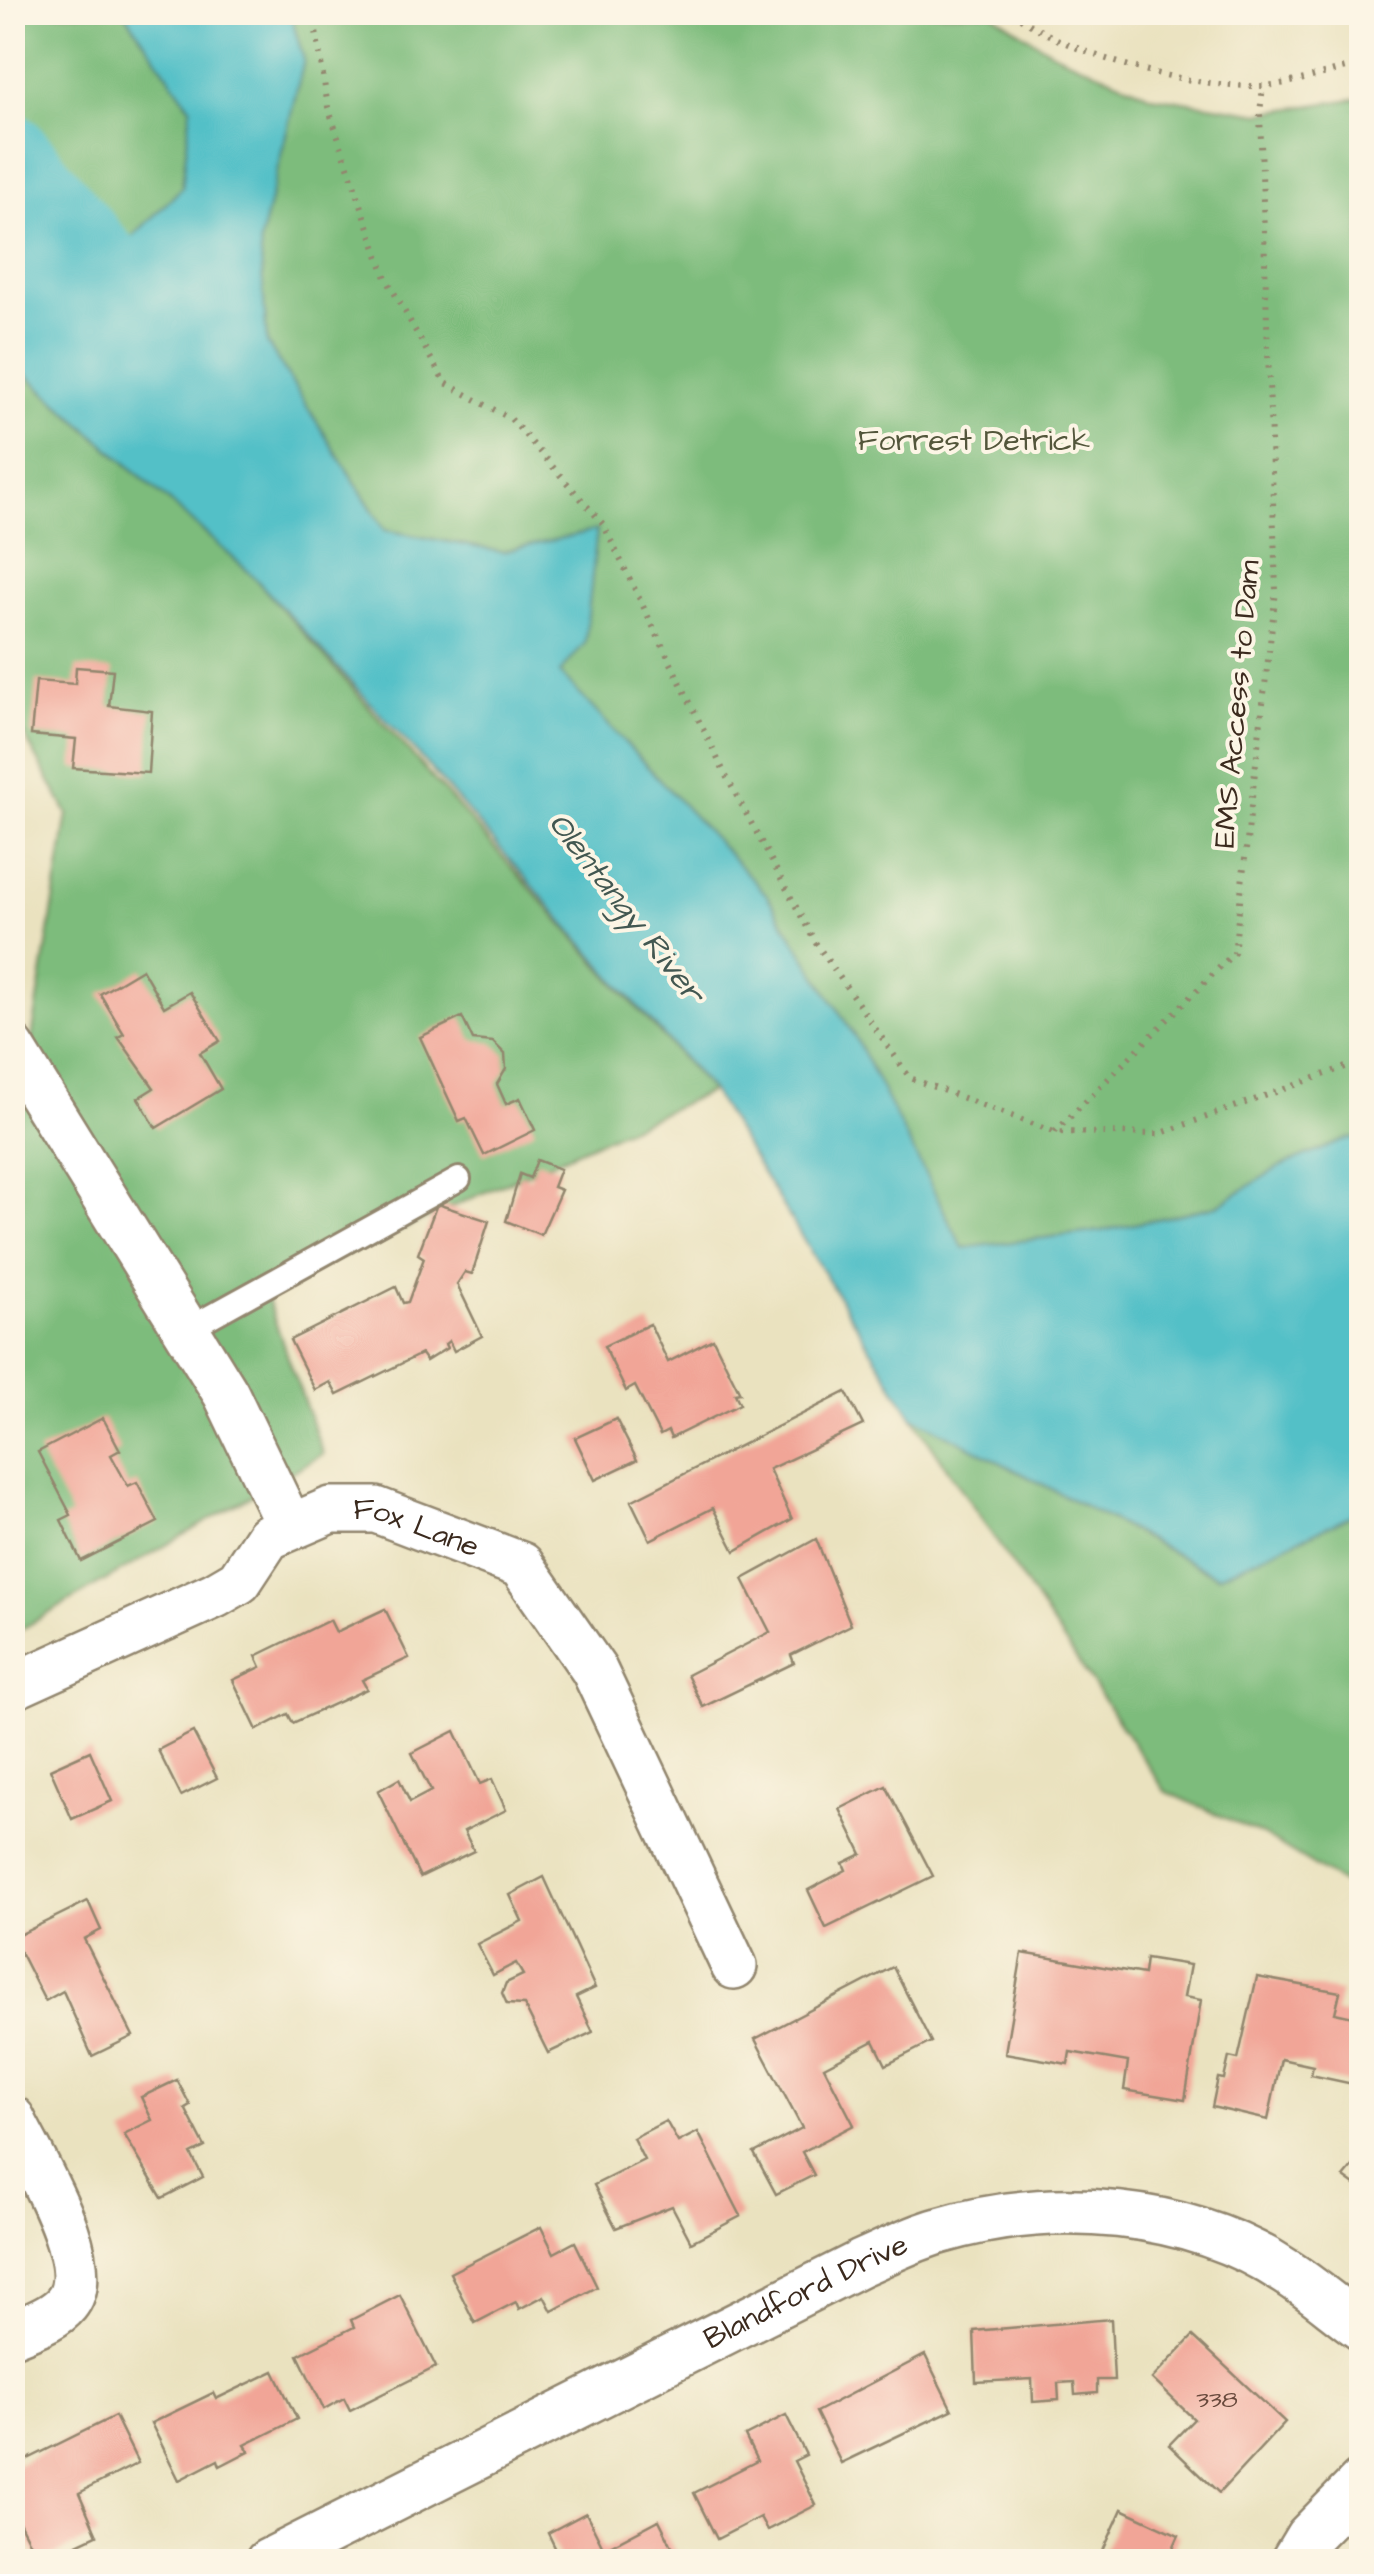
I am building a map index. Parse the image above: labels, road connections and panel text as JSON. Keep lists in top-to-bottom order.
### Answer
{
  "streets": {
    "street": ["Fox Lane", "Blandford Drive"],
    "path": ["EMS Access to Dam"]
  },
  "water": ["Olentangy River"],
  "parks": ["Forrest Detrick"],
  "house_numbers": ["338"]
}
